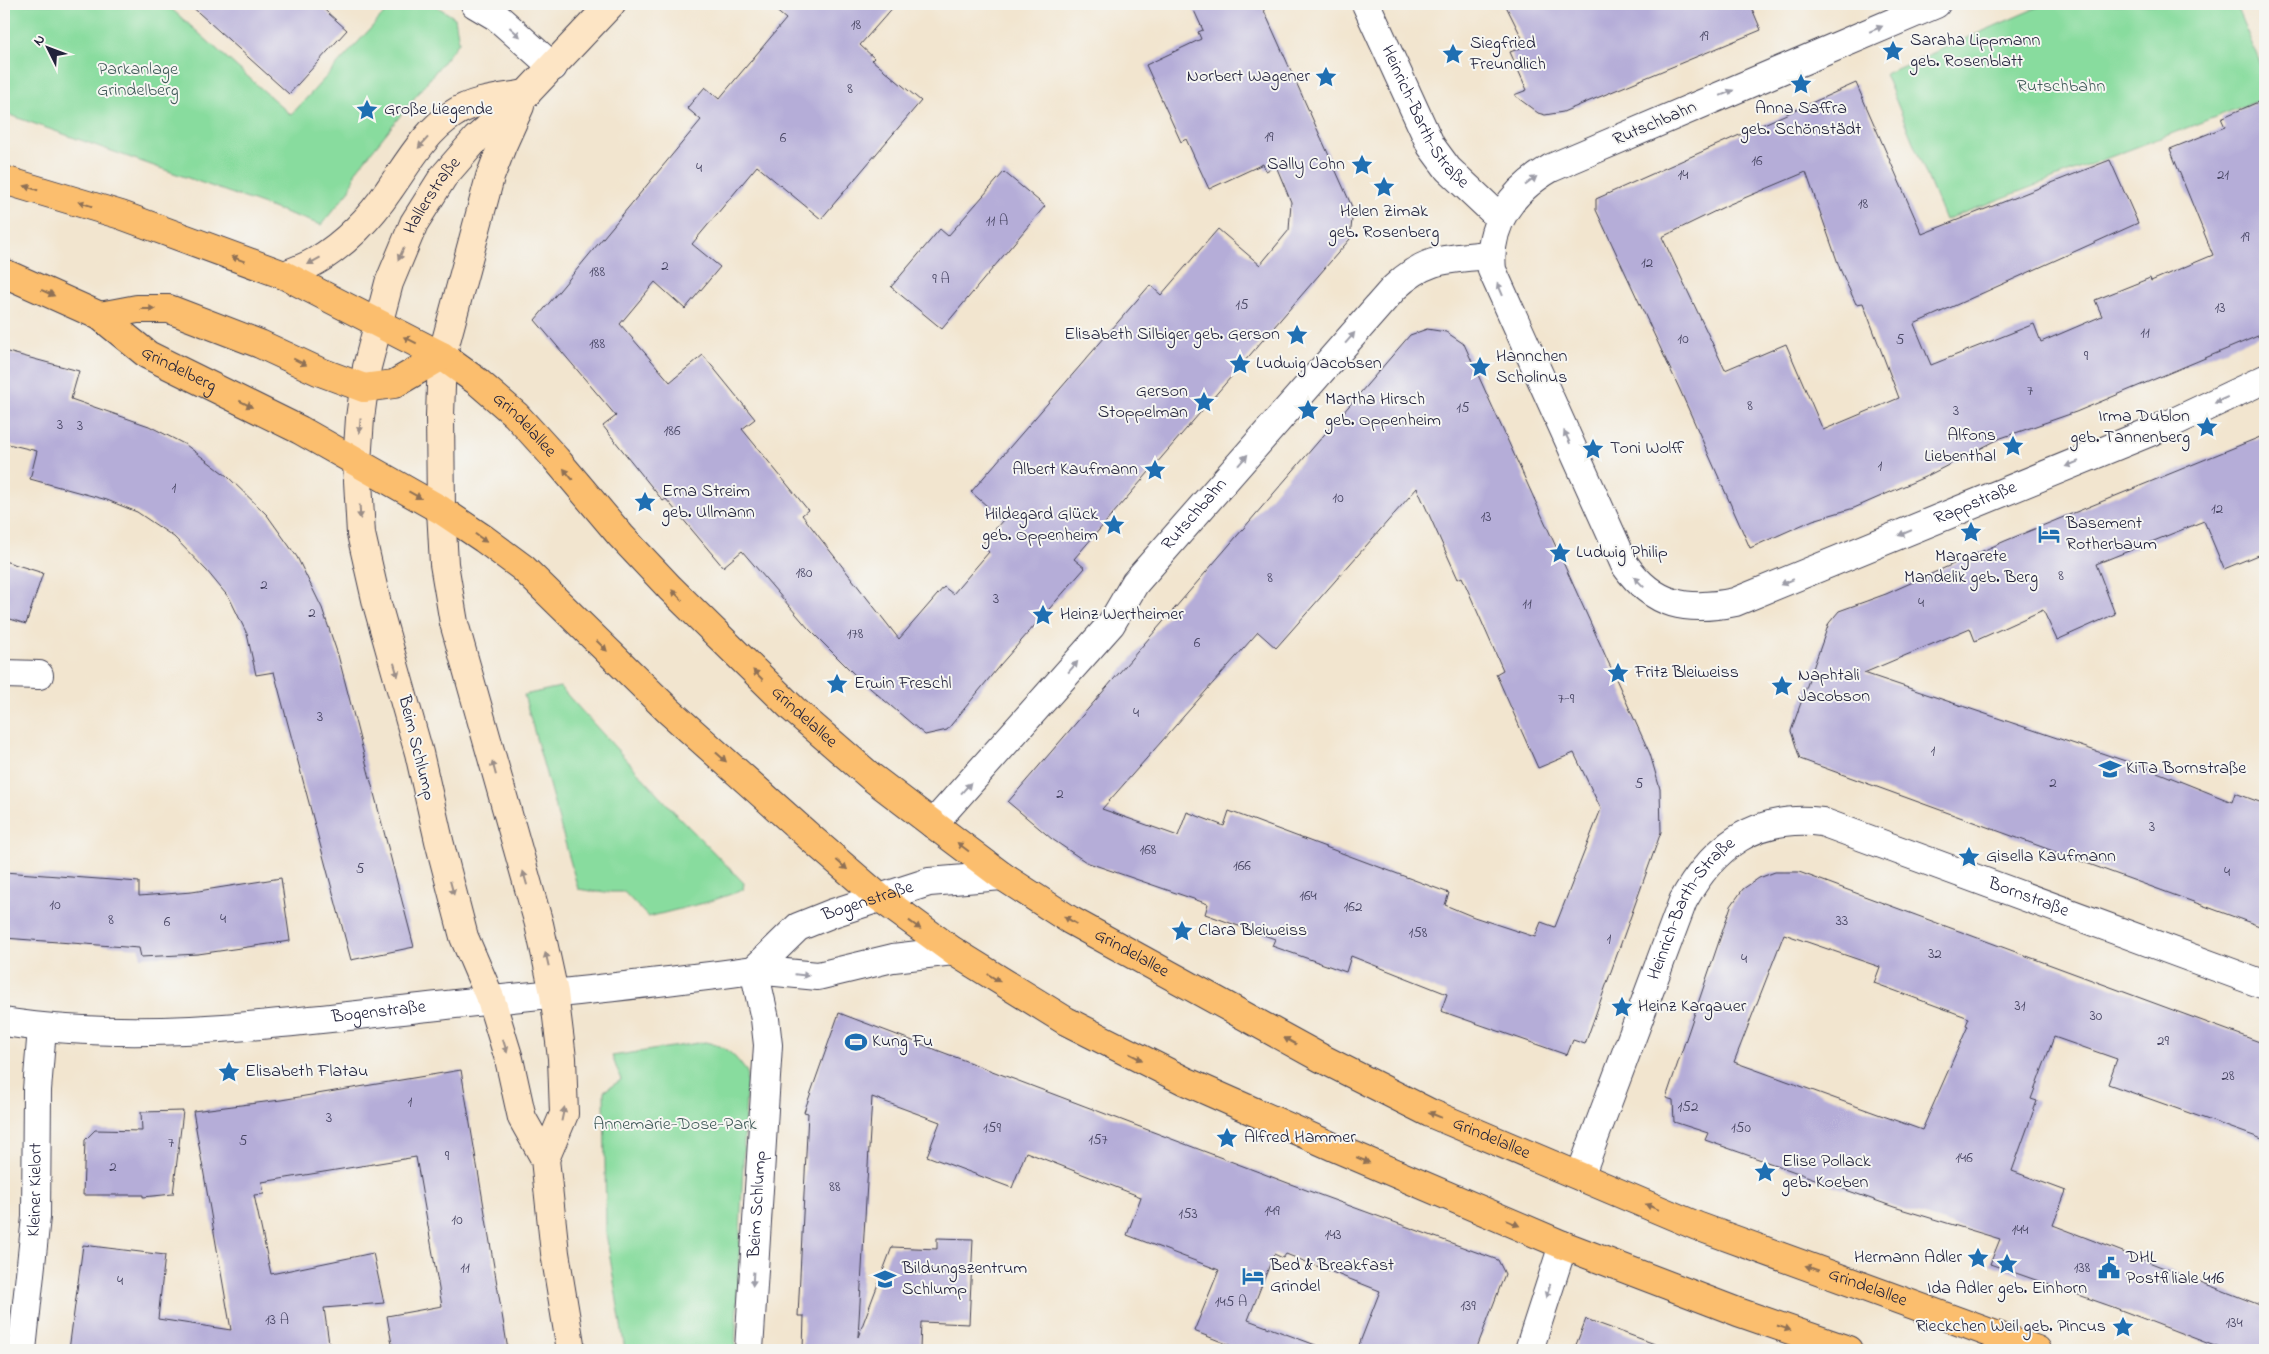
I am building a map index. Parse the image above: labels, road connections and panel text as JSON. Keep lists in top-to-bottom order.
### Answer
{
  "streets": {
    "main road": [
      "Hallerstraße",
      "Grindelberg",
      "Grindelallee",
      "Beim Schlump"
    ],
    "street": [
      "Heinrich-Barth-Straße",
      "Rutschbahn",
      "Rappstraße",
      "Bornstraße",
      "Bogenstraße",
      "Kleiner Kielort"
    ]
  },
  "crossings": [
    ["Heinrich-Barth-Straße", "Rutschbahn"],
    ["Heinrich-Barth-Straße", "Grindelallee"],
    ["Heinrich-Barth-Straße", "Bornstraße"],
    ["Rutschbahn", "Grindelallee"],
    ["Rutschbahn", "Rappstraße"],
    ["Hallerstraße", "Grindelallee"],
    ["Hallerstraße", "Beim Schlump"],
    ["Grindelberg", "Beim Schlump"],
    ["Grindelallee", "Beim Schlump"],
    ["Grindelallee", "Bogenstraße"],
    ["Beim Schlump", "Bogenstraße"],
    ["Bogenstraße", "Kleiner Kielort"]
  ],
  "one_way": ["Rutschbahn"],
  "parks": ["Parkanlage Grindelberg", "Rutschbahn", "Annemarie-Dose-Park"],
  "places": {
    "place": [
      "Saraha Lippmann geb. Rosenblatt",
      "Siegfried Freundlich",
      "Norbert Wagener",
      "Anna Saffra geb. Schönstädt",
      "Große Liegende",
      "Sally Cohn",
      "Helen Zimak geb. Rosenberg",
      "Elisabeth Silbiger geb. Gerson",
      "Ludwig Jacobsen",
      "Hannchen Scholinus",
      "Gerson Stoppelman",
      "Martha Hirsch geb. Oppenheim",
      "Irma Dublon geb. Tannenberg",
      "Alfons Liebenthal",
      "Toni Wolff",
      "Albert Kaufmann",
      "Erna Streim geb. Ullmann",
      "Hildegard Glück geb. Oppenheim",
      "Margarete Mandelik geb. Berg",
      "Ludwig Philip",
      "Heinz Wertheimer",
      "Fritz Bleiweiss",
      "Erwin Freschl",
      "Naphtali Jacobson",
      "Gisella Kaufmann",
      "Clara Bleiweiss",
      "Heinz Kargauer",
      "Elisabeth Flatau",
      "Alfred Hammer",
      "Elise Pollack geb. Koeben",
      "Hermann Adler",
      "Ida Adler geb. Einhorn",
      "Rieckchen Weil geb. Pincus"
    ],
    "hotel": ["Basement Rotherbaum", "Bed & Breakfast Grindel"],
    "school or university": ["KiTa Bornstraße", "Bildungszentrum Schlump"],
    "sports": ["Kung Fu"],
    "public building": ["DHL Postfiliale 416"]
  },
  "house_numbers": [
    "18",
    "19",
    "8",
    "19",
    "6",
    "16",
    "4",
    "14",
    "21",
    "18",
    "11 A",
    "19",
    "12",
    "2",
    "188",
    "9 A",
    "15",
    "13",
    "11",
    "10",
    "5",
    "188",
    "9",
    "7",
    "8",
    "15",
    "3",
    "3",
    "3",
    "186",
    "1",
    "1",
    "10",
    "12",
    "13",
    "180",
    "8",
    "8",
    "2",
    "3",
    "4",
    "11",
    "2",
    "178",
    "6",
    "7-9",
    "4",
    "3",
    "1",
    "2",
    "5",
    "2",
    "3",
    "168",
    "166",
    "5",
    "4",
    "164",
    "10",
    "162",
    "4",
    "8",
    "33",
    "6",
    "158",
    "1",
    "32",
    "4",
    "31",
    "30",
    "29",
    "28",
    "1",
    "152",
    "3",
    "159",
    "150",
    "157",
    "5",
    "7",
    "9",
    "146",
    "2",
    "88",
    "149",
    "153",
    "10",
    "144",
    "143",
    "11",
    "138",
    "4",
    "145 A",
    "139",
    "13 A",
    "134"
  ],
  "north": "top left"
}
